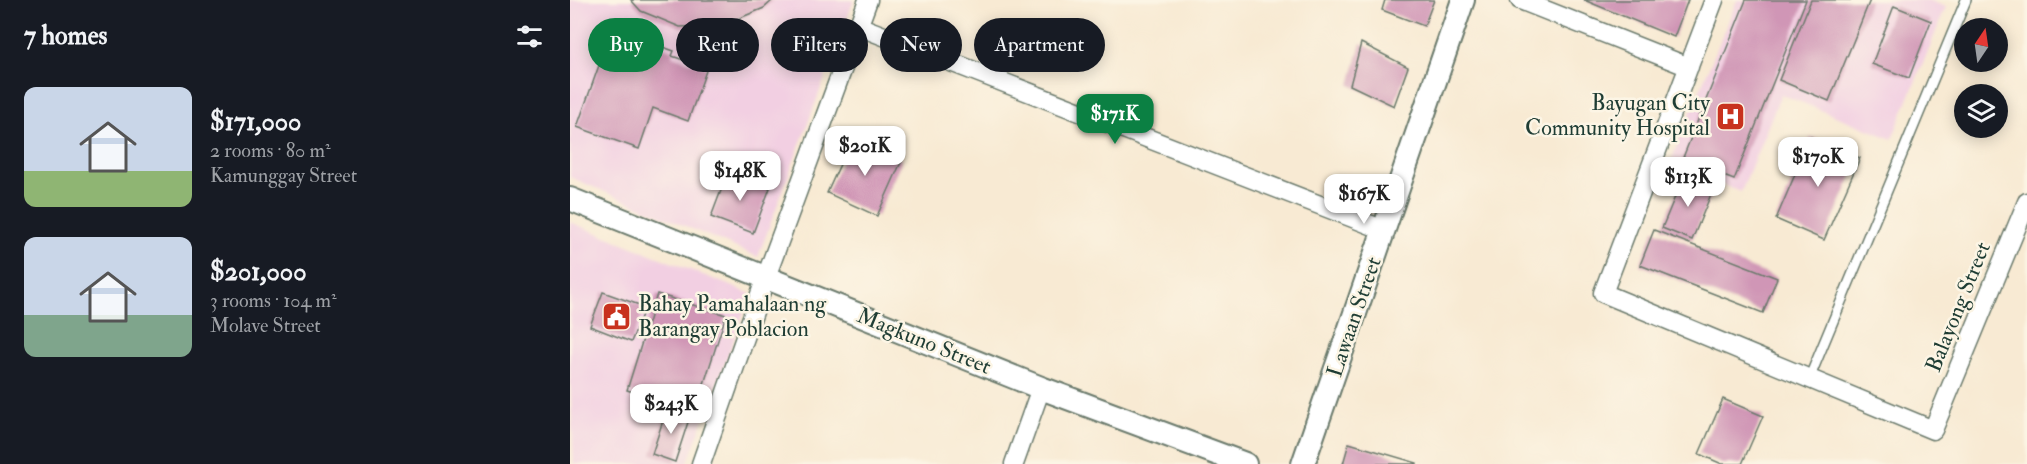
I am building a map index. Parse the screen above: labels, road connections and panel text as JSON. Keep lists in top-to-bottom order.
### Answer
{
  "streets": {
    "street": ["Balayong Street", "Lawaan Street", "Magkuno Street"]
  },
  "places": {
    "hospital": ["Bayugan City Community Hospital"],
    "public building": ["Bahay Pamahalaan ng Barangay Poblacion"]
  },
  "north": "top",
  "page": {
    "heading": "7 homes",
    "chip": [
      "Buy",
      "Rent",
      "Filters",
      "New",
      "Apartment"
    ],
    "list": [
      {
        "name": "$171,000",
        "note": "2 rooms · 80 m² · Kamunggay Street"
      },
      {
        "name": "$201,000",
        "note": "3 rooms · 104 m² · Molave Street"
      }
    ],
    "price": [
      "$171K",
      "$201K",
      "$170K",
      "$148K",
      "$113K",
      "$167K",
      "$243K"
    ]
  }
}
